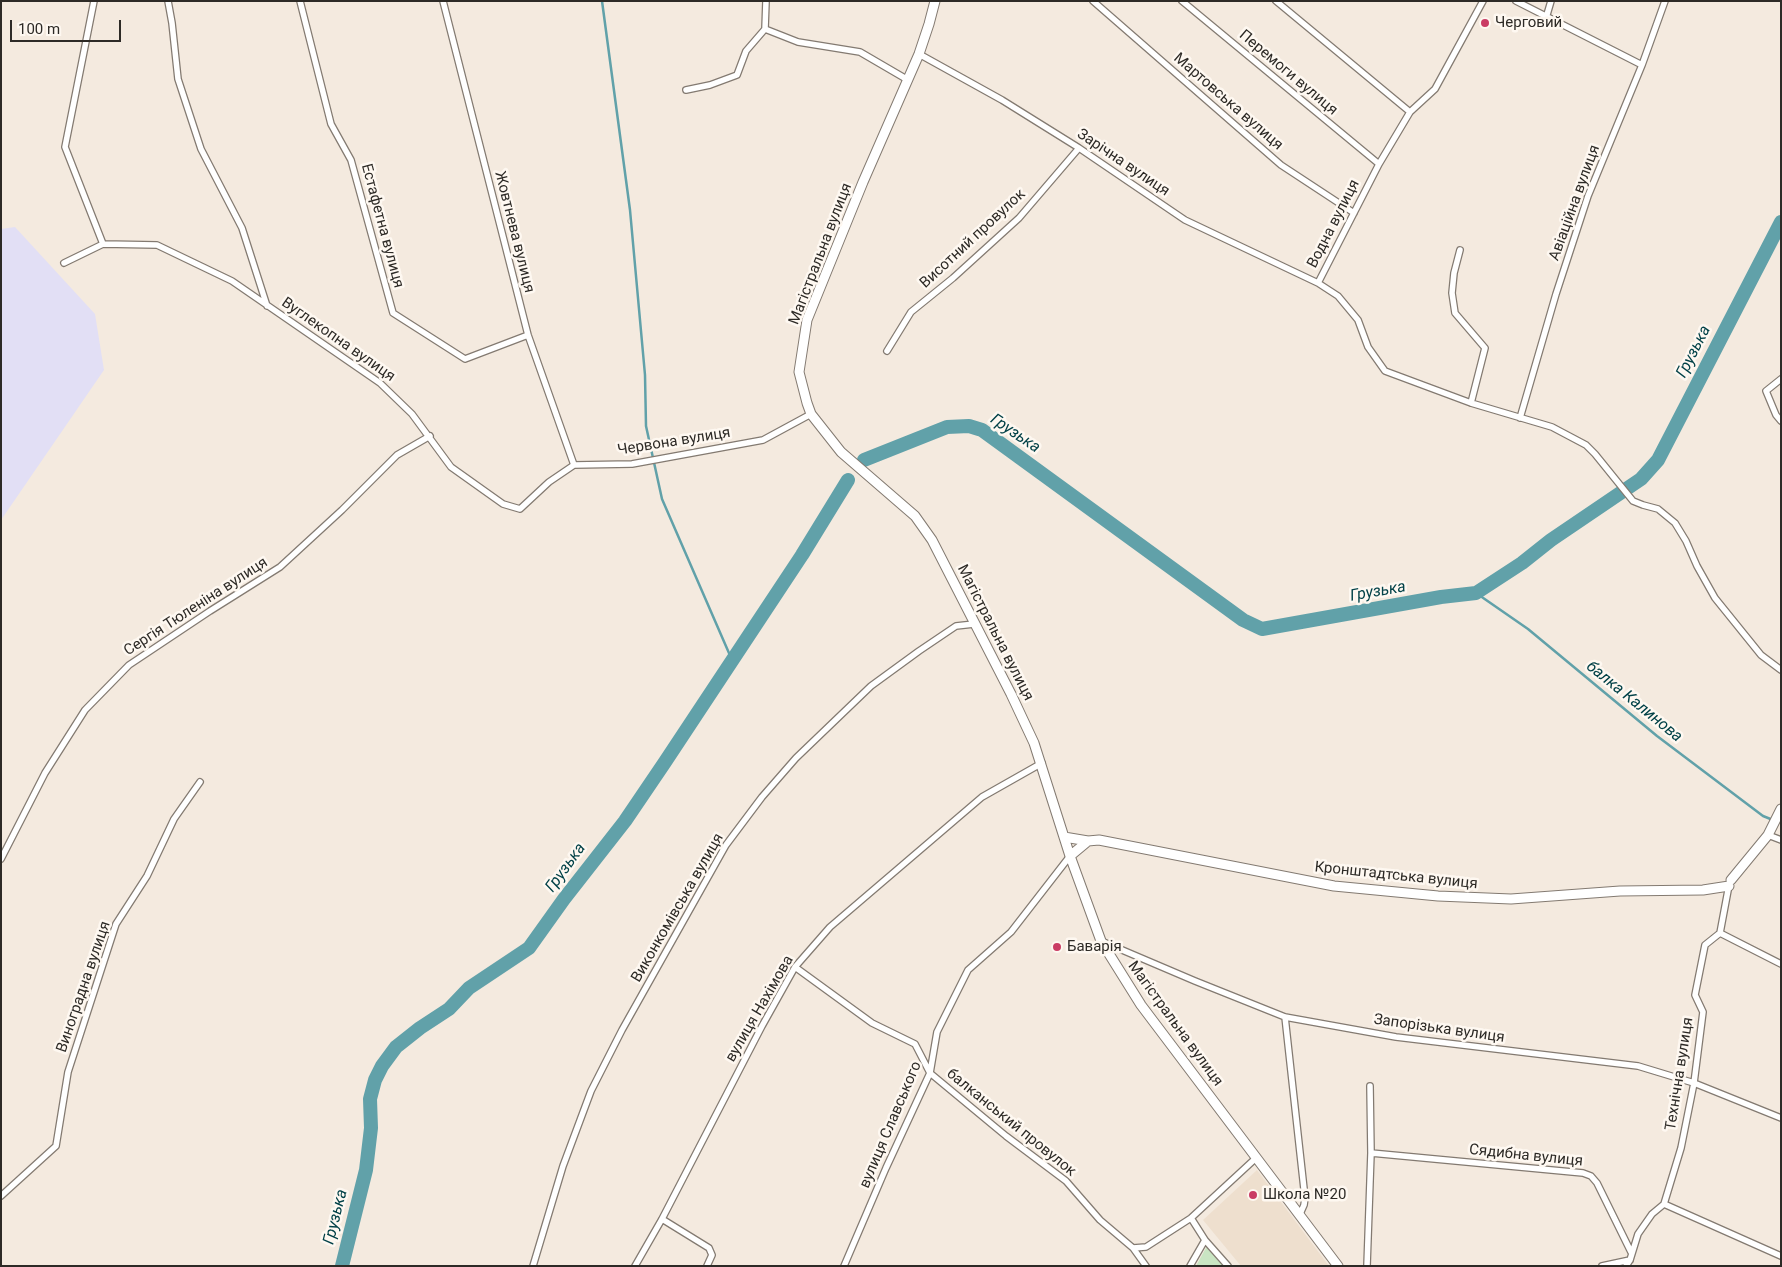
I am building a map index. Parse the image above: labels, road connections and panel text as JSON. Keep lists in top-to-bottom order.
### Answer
{
  "streets": {
    "main road": ["Магістральна вулиця", "Кронштадтська вулиця"],
    "street": [
      "Перемоги вулиця",
      "Мартовська вулиця",
      "Зарічна вулиця",
      "Авіаційна вулиця",
      "Водна вулиця",
      "Естафетна вулиця",
      "Жовтнева вулиця",
      "Висотний провулок",
      "Вуглекопна вулиця",
      "Червона вулиця",
      "Сергія Тюленіна вулиця",
      "Виконкомівська вулиця",
      "Виноградна вулиця",
      "вулиця Нахімова",
      "Запорізька вулиця",
      "Технічна вулиця",
      "балканський провулок",
      "вулиця Славського",
      "Сядибна вулиця"
    ]
  },
  "crossings": [
    ["Перемоги вулиця", "Водна вулиця"],
    ["Мартовська вулиця", "Водна вулиця"],
    ["Зарічна вулиця", "Водна вулиця"],
    ["Зарічна вулиця", "Висотний провулок"],
    ["Зарічна вулиця", "Магістральна вулиця"],
    ["Авіаційна вулиця", "Водна вулиця"],
    ["Естафетна вулиця", "Жовтнева вулиця"],
    ["Жовтнева вулиця", "Вуглекопна вулиця"],
    ["Жовтнева вулиця", "Червона вулиця"],
    ["Магістральна вулиця", "Червона вулиця"],
    ["Магістральна вулиця", "Кронштадтська вулиця"],
    ["Магістральна вулиця", "Виконкомівська вулиця"],
    ["Магістральна вулиця", "вулиця Нахімова"],
    ["Магістральна вулиця", "Запорізька вулиця"],
    ["Магістральна вулиця", "вулиця Славського"],
    ["Вуглекопна вулиця", "Червона вулиця"],
    ["Вуглекопна вулиця", "Сергія Тюленіна вулиця"],
    ["вулиця Нахімова", "балканський провулок"],
    ["Запорізька вулиця", "Технічна вулиця"],
    ["Технічна вулиця", "Сядибна вулиця"],
    ["балканський провулок", "вулиця Славського"]
  ],
  "water": ["Грузька", "балка Калинова"],
  "places": ["Черговий", "Баварія", "Школа №20"],
  "scale_bar": "100 m"
}
